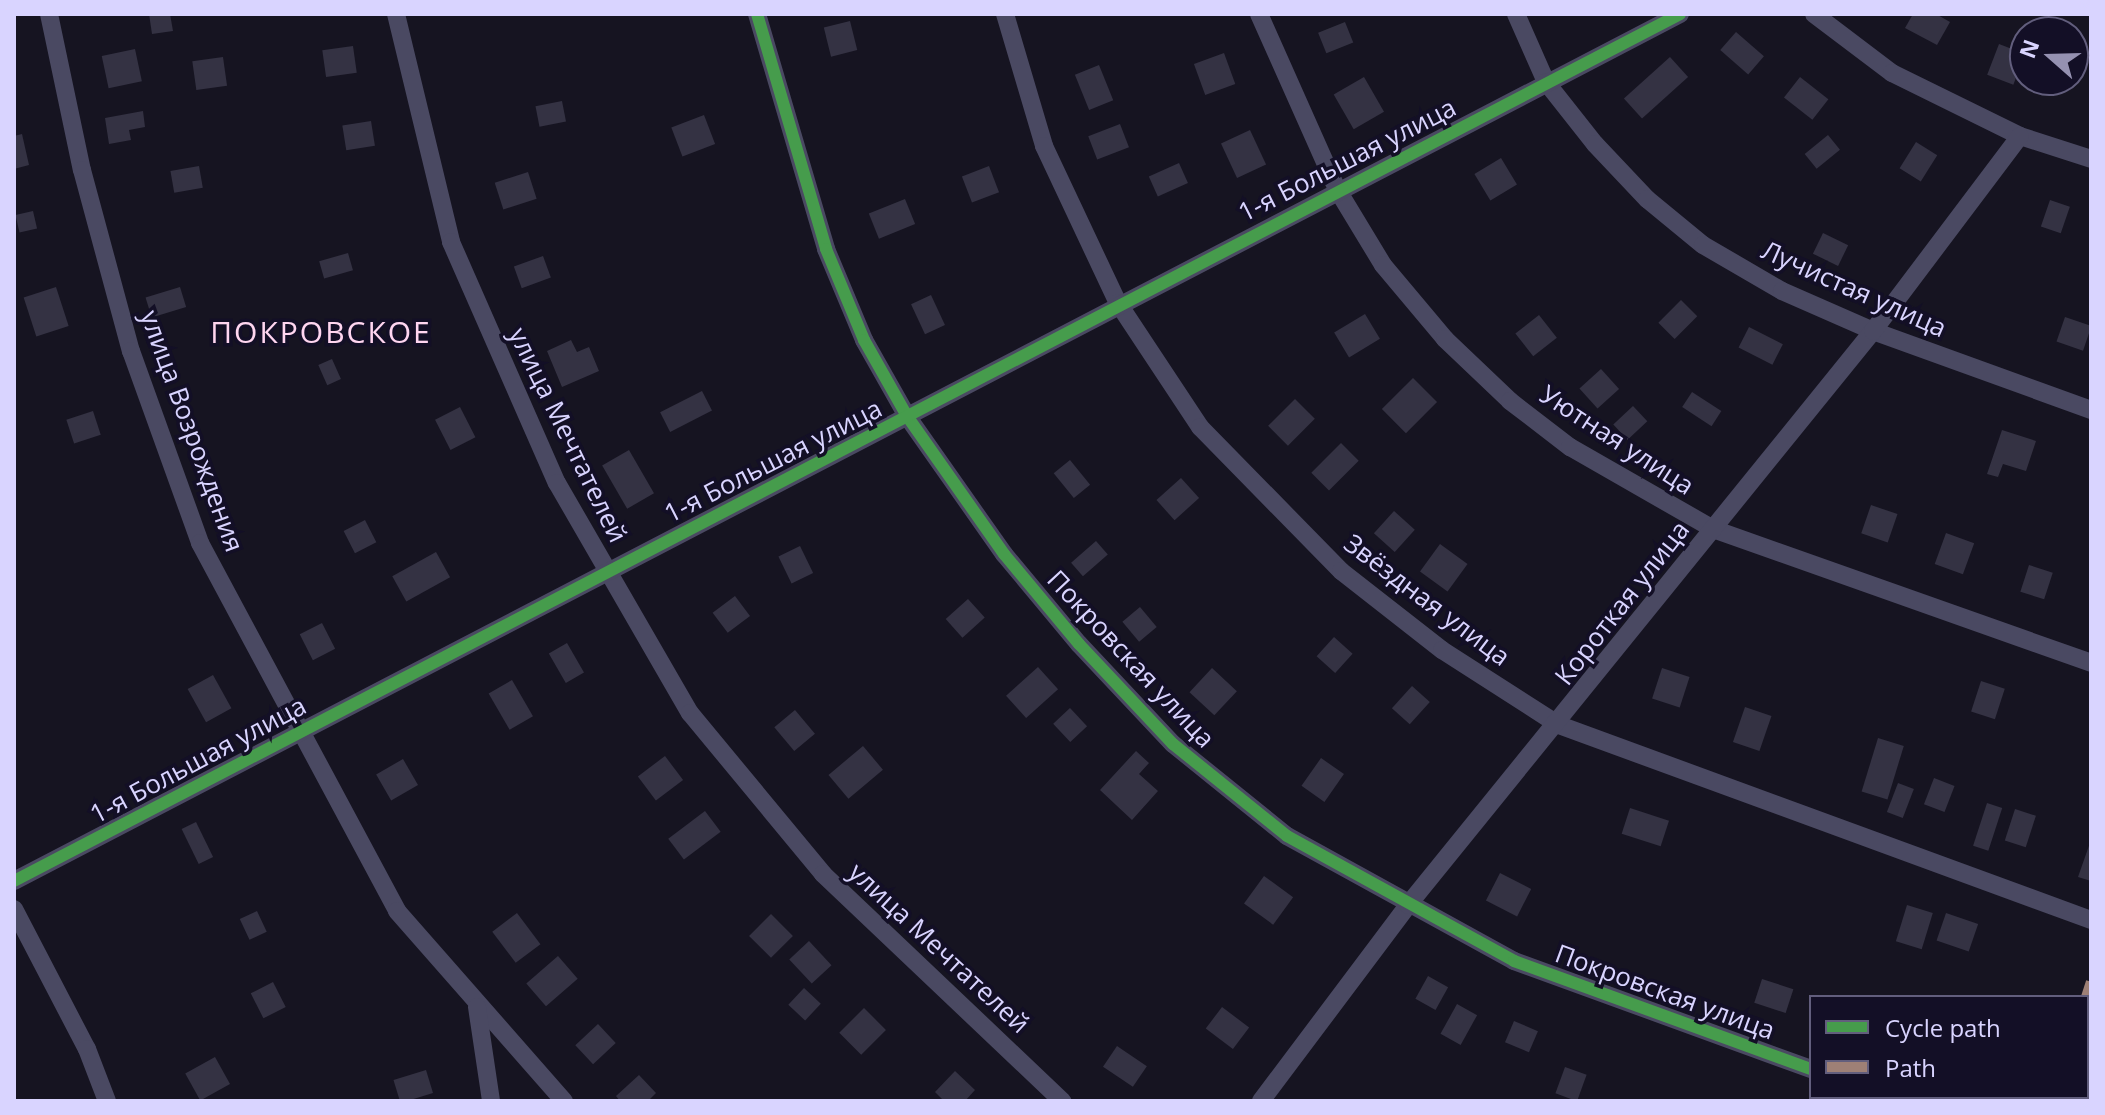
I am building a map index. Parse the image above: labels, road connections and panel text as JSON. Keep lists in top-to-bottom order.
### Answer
{
  "streets": {
    "street": [
      "1-я Большая улица",
      "Лучистая улица",
      "улица Возрождения",
      "улица Мечтателей",
      "Уютная улица",
      "Звёздная улица",
      "Короткая улица",
      "Покровская улица"
    ]
  },
  "crossings": [
    ["1-я Большая улица", "Лучистая улица"],
    ["1-я Большая улица", "улица Возрождения"],
    ["1-я Большая улица", "улица Мечтателей"],
    ["1-я Большая улица", "Уютная улица"],
    ["1-я Большая улица", "Звёздная улица"],
    ["1-я Большая улица", "Покровская улица"],
    ["Лучистая улица", "Короткая улица"],
    ["Уютная улица", "Короткая улица"],
    ["Звёздная улица", "Короткая улица"],
    ["Короткая улица", "Покровская улица"]
  ],
  "districts": ["ПОКРОВСКОЕ"],
  "legend": ["Cycle path", "Path"],
  "north": "left"
}
